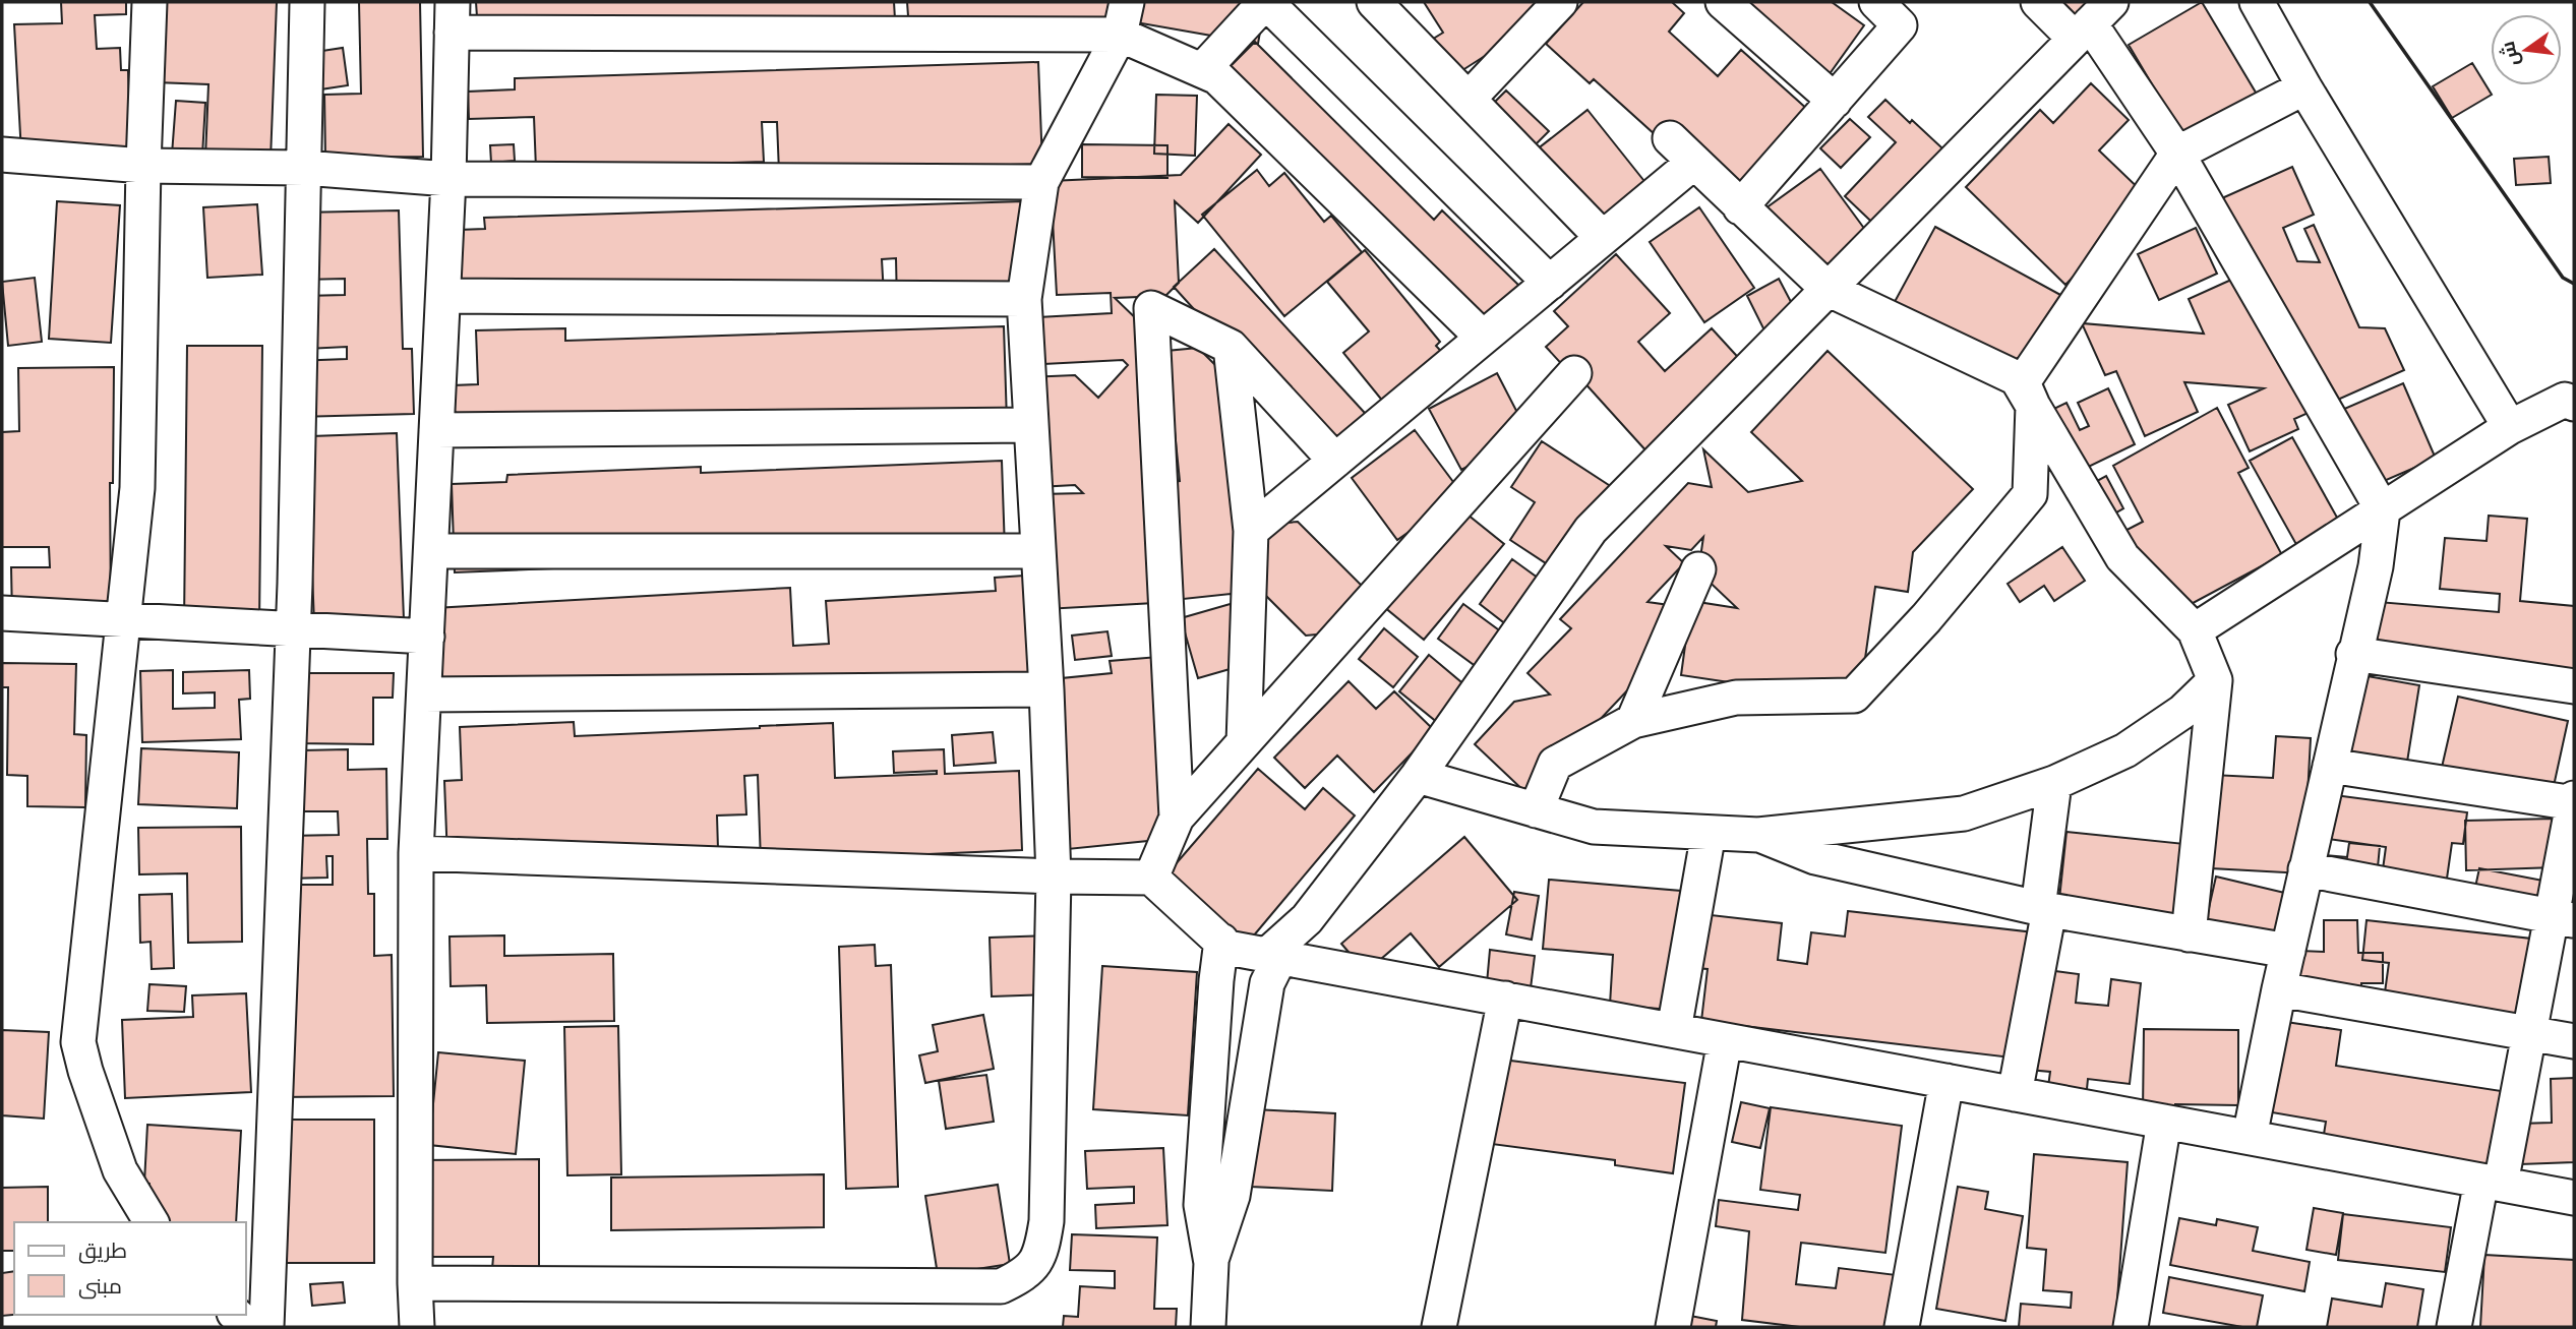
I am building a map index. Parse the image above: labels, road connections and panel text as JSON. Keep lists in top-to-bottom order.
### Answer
{
  "legend": ["طريق", "مبنى"],
  "north": "left"
}
